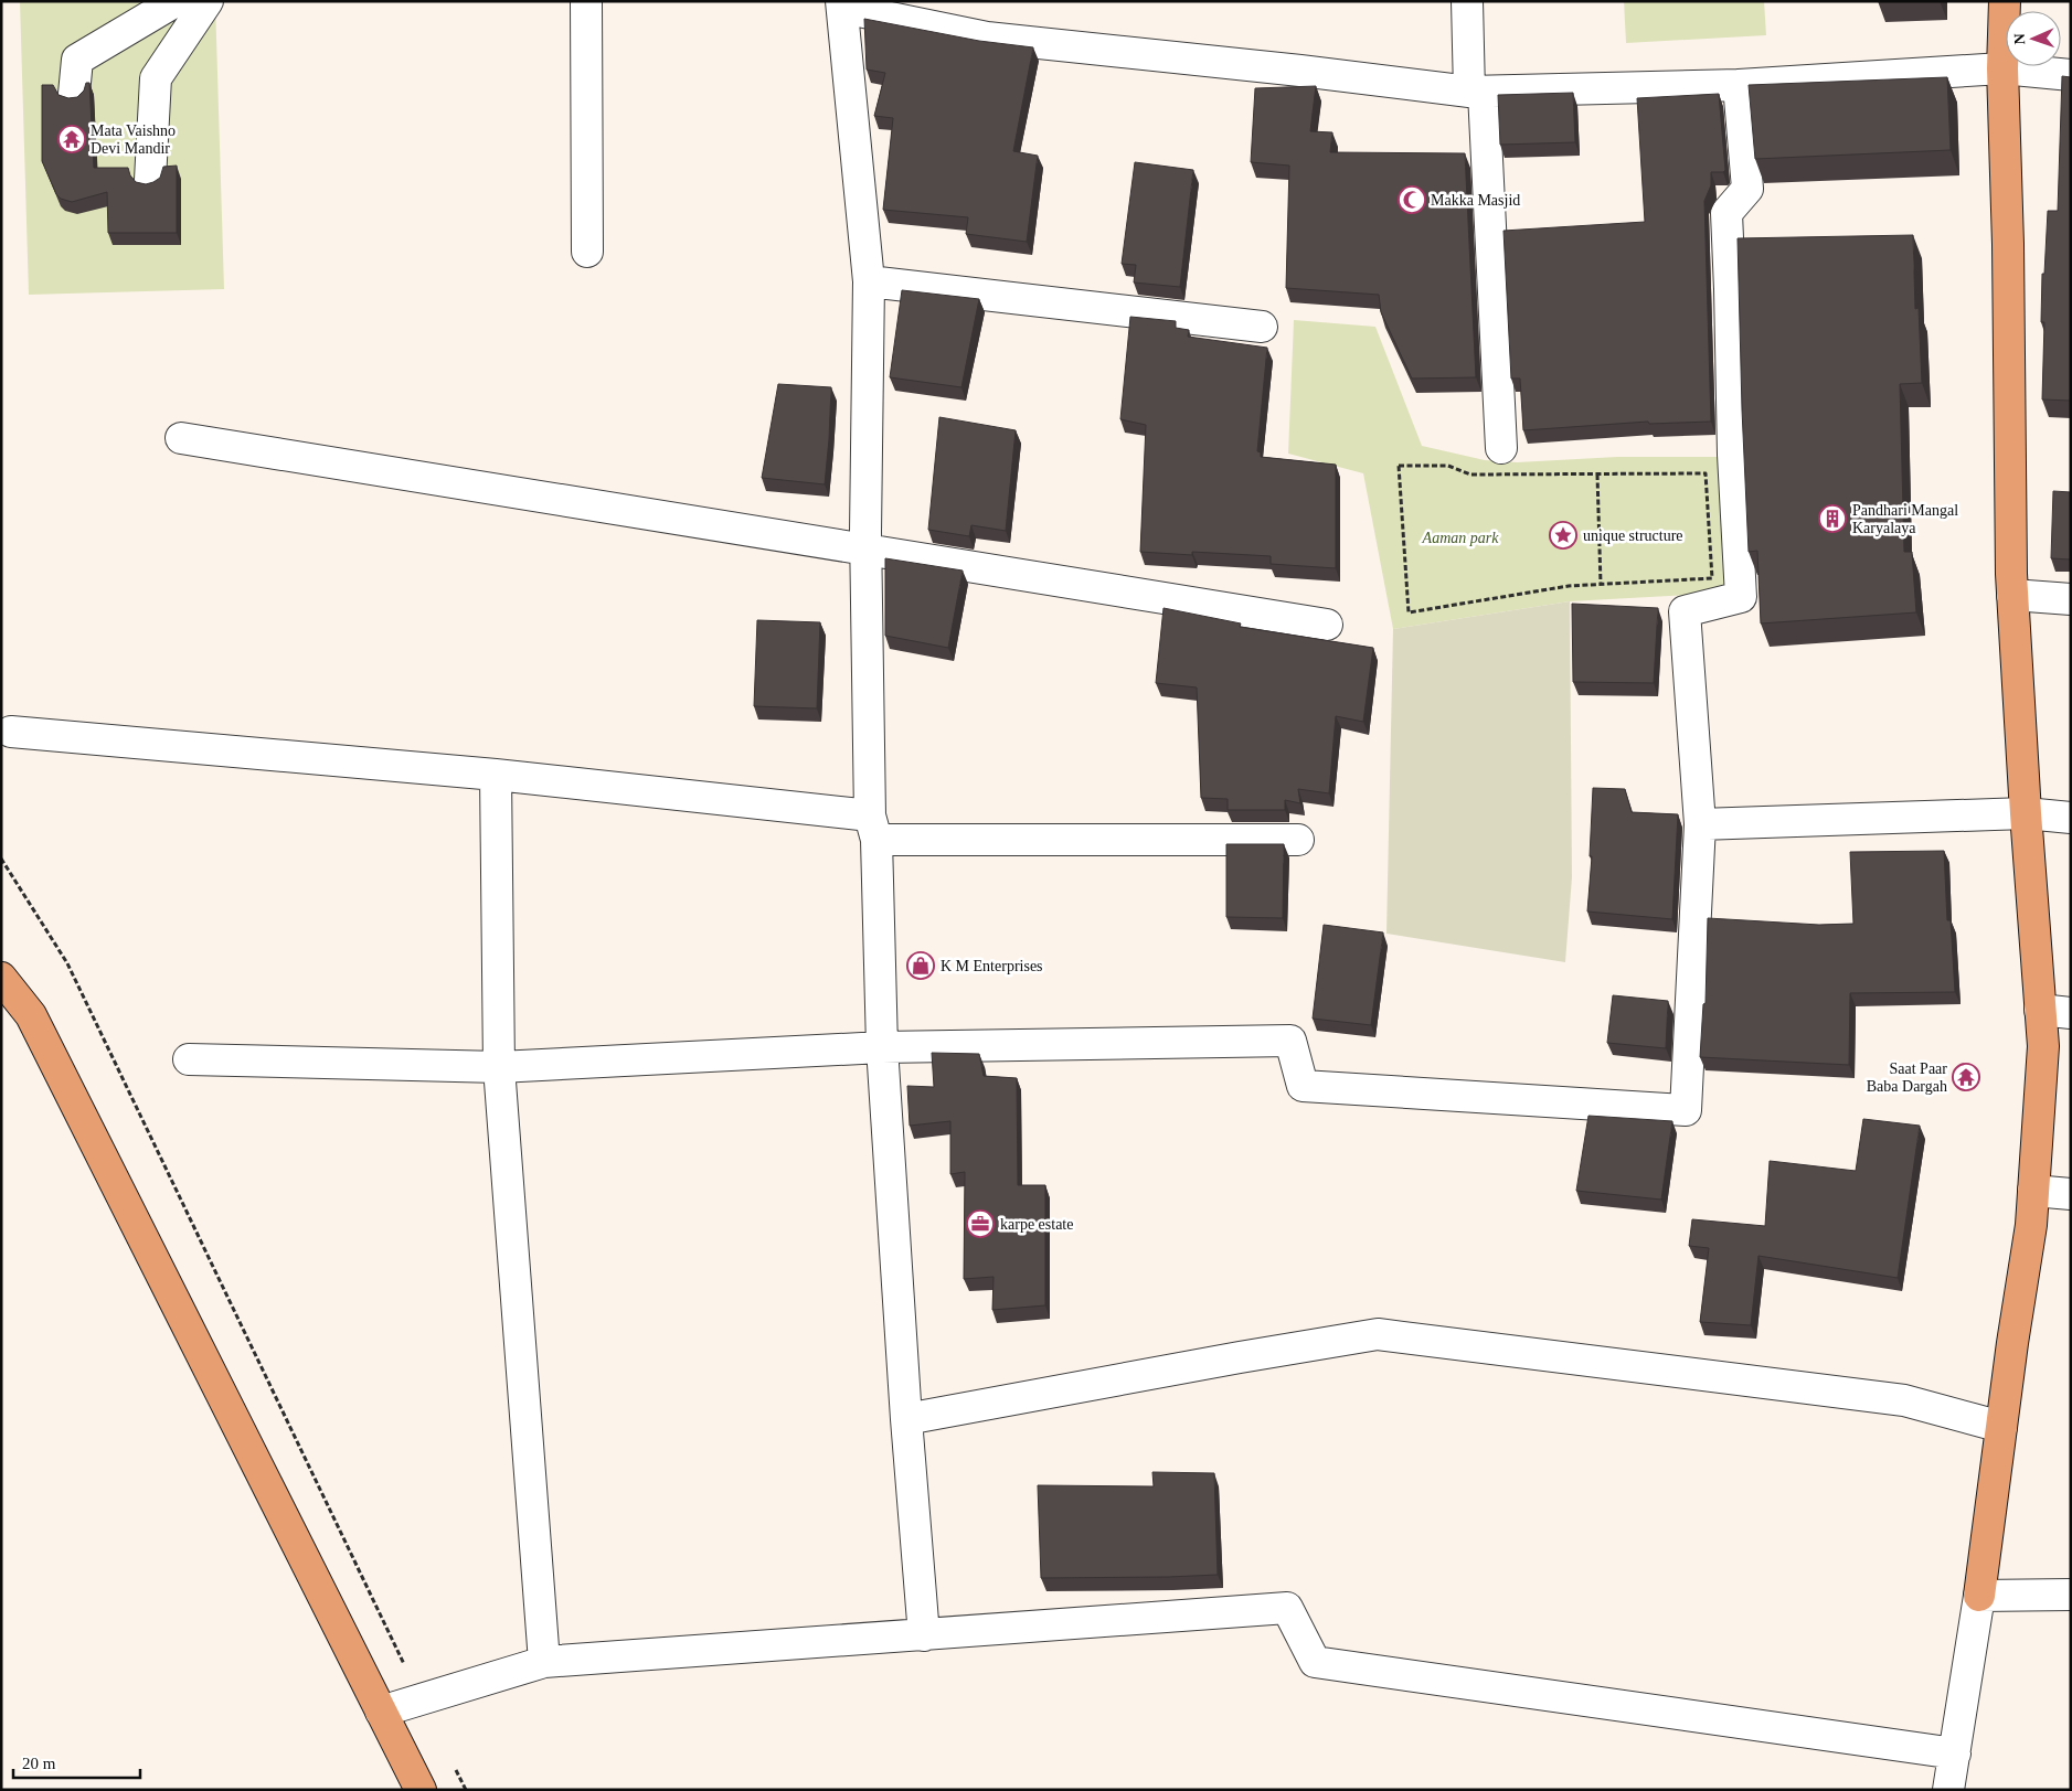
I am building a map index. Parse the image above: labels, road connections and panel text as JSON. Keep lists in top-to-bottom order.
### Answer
{
  "parks": ["Aaman park"],
  "places": {
    "temple": ["Mata Vaishno Devi Mandir", "Saat Paar Baba Dargah"],
    "mosque": ["Makka Masjid"],
    "building": ["Pandhari Mangal Karyalaya"],
    "place": ["unique structure"],
    "shop": ["K M Enterprises"],
    "office": ["karpe estate"]
  },
  "scale_bar": "20 m",
  "north": "left"
}
